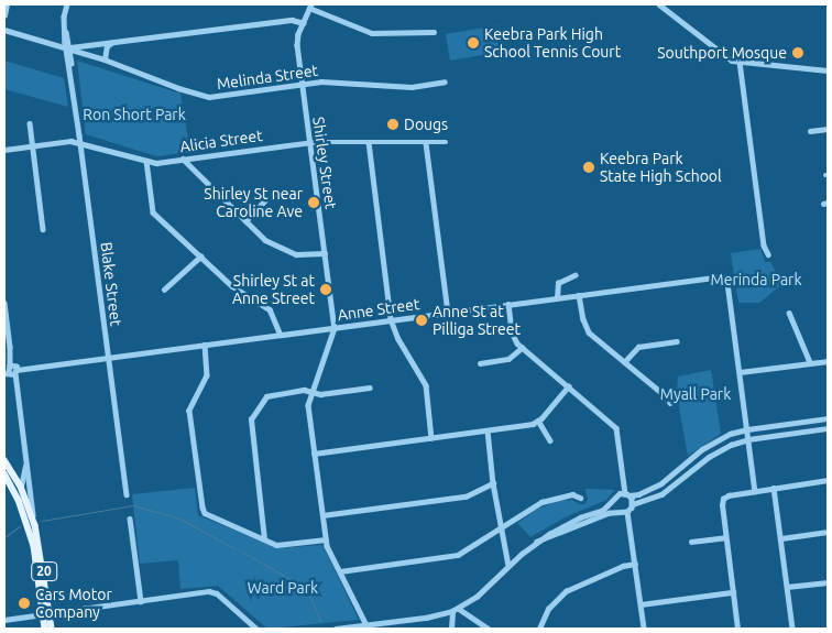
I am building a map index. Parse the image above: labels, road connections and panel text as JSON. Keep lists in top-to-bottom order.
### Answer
{
  "streets": {
    "main road": ["20"],
    "street": [
      "Melinda Street",
      "Alicia Street",
      "Shirley Street",
      "Blake Street",
      "Anne Street"
    ]
  },
  "crossings": [
    ["Melinda Street", "Shirley Street"],
    ["Melinda Street", "Blake Street"],
    ["Alicia Street", "Shirley Street"],
    ["Alicia Street", "Blake Street"],
    ["Shirley Street", "Anne Street"],
    ["Blake Street", "Anne Street"]
  ],
  "parks": [
    "Ron Short Park",
    "Merinda Park",
    "Myall Park",
    "Ward Park"
  ],
  "places": [
    "Keebra Park High School Tennis Court",
    "Southport Mosque",
    "Dougs",
    "Keebra Park State High School",
    "Shirley St near Caroline Ave",
    "Shirley St at Anne Street",
    "Anne St at Pilliga Street",
    "Cars Motor Company"
  ]
}
